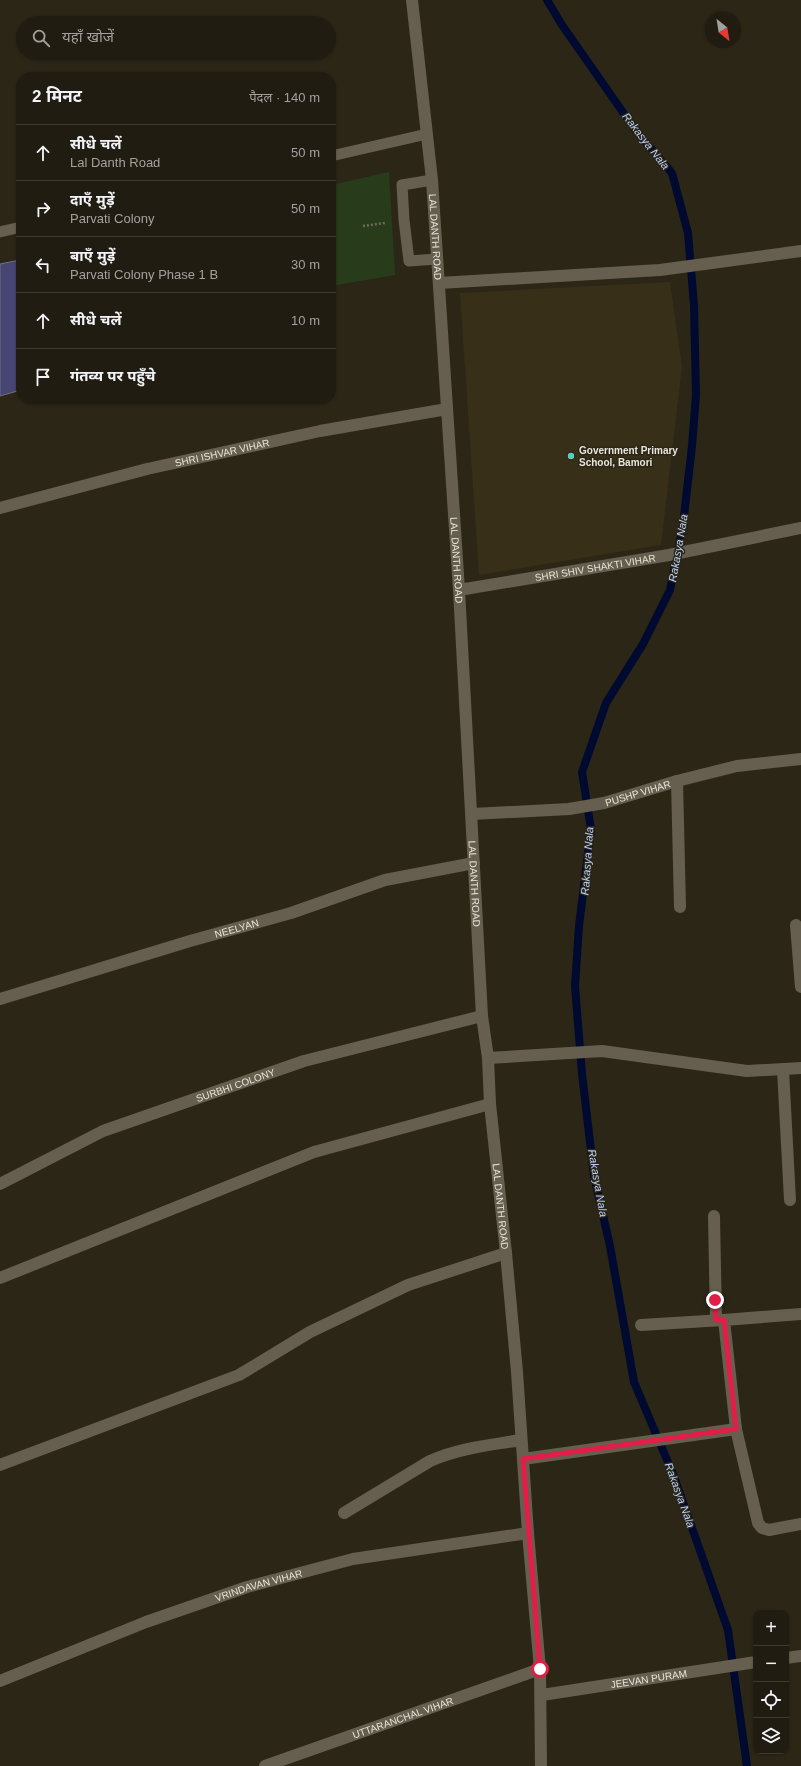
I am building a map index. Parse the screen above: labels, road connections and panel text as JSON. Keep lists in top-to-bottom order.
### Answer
{
  "streets": {
    "street": [
      "LAL DANTH ROAD",
      "SHRI ISHVAR VIHAR",
      "SHRI SHIV SHAKTI VIHAR",
      "PUSHP VIHAR",
      "NEELYAN",
      "SURBHI COLONY",
      "VRINDAVAN VIHAR",
      "JEEVAN PURAM",
      "UTTARANCHAL VIHAR"
    ]
  },
  "crossings": [
    ["LAL DANTH ROAD", "SHRI ISHVAR VIHAR"],
    ["LAL DANTH ROAD", "SHRI SHIV SHAKTI VIHAR"],
    ["LAL DANTH ROAD", "PUSHP VIHAR"],
    ["LAL DANTH ROAD", "NEELYAN"],
    ["LAL DANTH ROAD", "SURBHI COLONY"],
    ["LAL DANTH ROAD", "VRINDAVAN VIHAR"],
    ["LAL DANTH ROAD", "JEEVAN PURAM"],
    ["LAL DANTH ROAD", "UTTARANCHAL VIHAR"]
  ],
  "water": ["Rakasya Nala"],
  "places": ["Government Primary School, Bamori"],
  "north": "bottom right",
  "page": {
    "search": "यहाँ खोजें",
    "heading": ["2 मिनट", "पैदल · 140 m"],
    "list": [
      ["सीधे चलें", "Lal Danth Road", "50 m"],
      ["दाएँ मुड़ें", "Parvati Colony", "50 m"],
      ["बाएँ मुड़ें", "Parvati Colony Phase 1 B", "30 m"],
      ["सीधे चलें", "10 m"],
      "गंतव्य पर पहुँचे"
    ],
    "map_buttons": ["+", "−"]
  }
}
